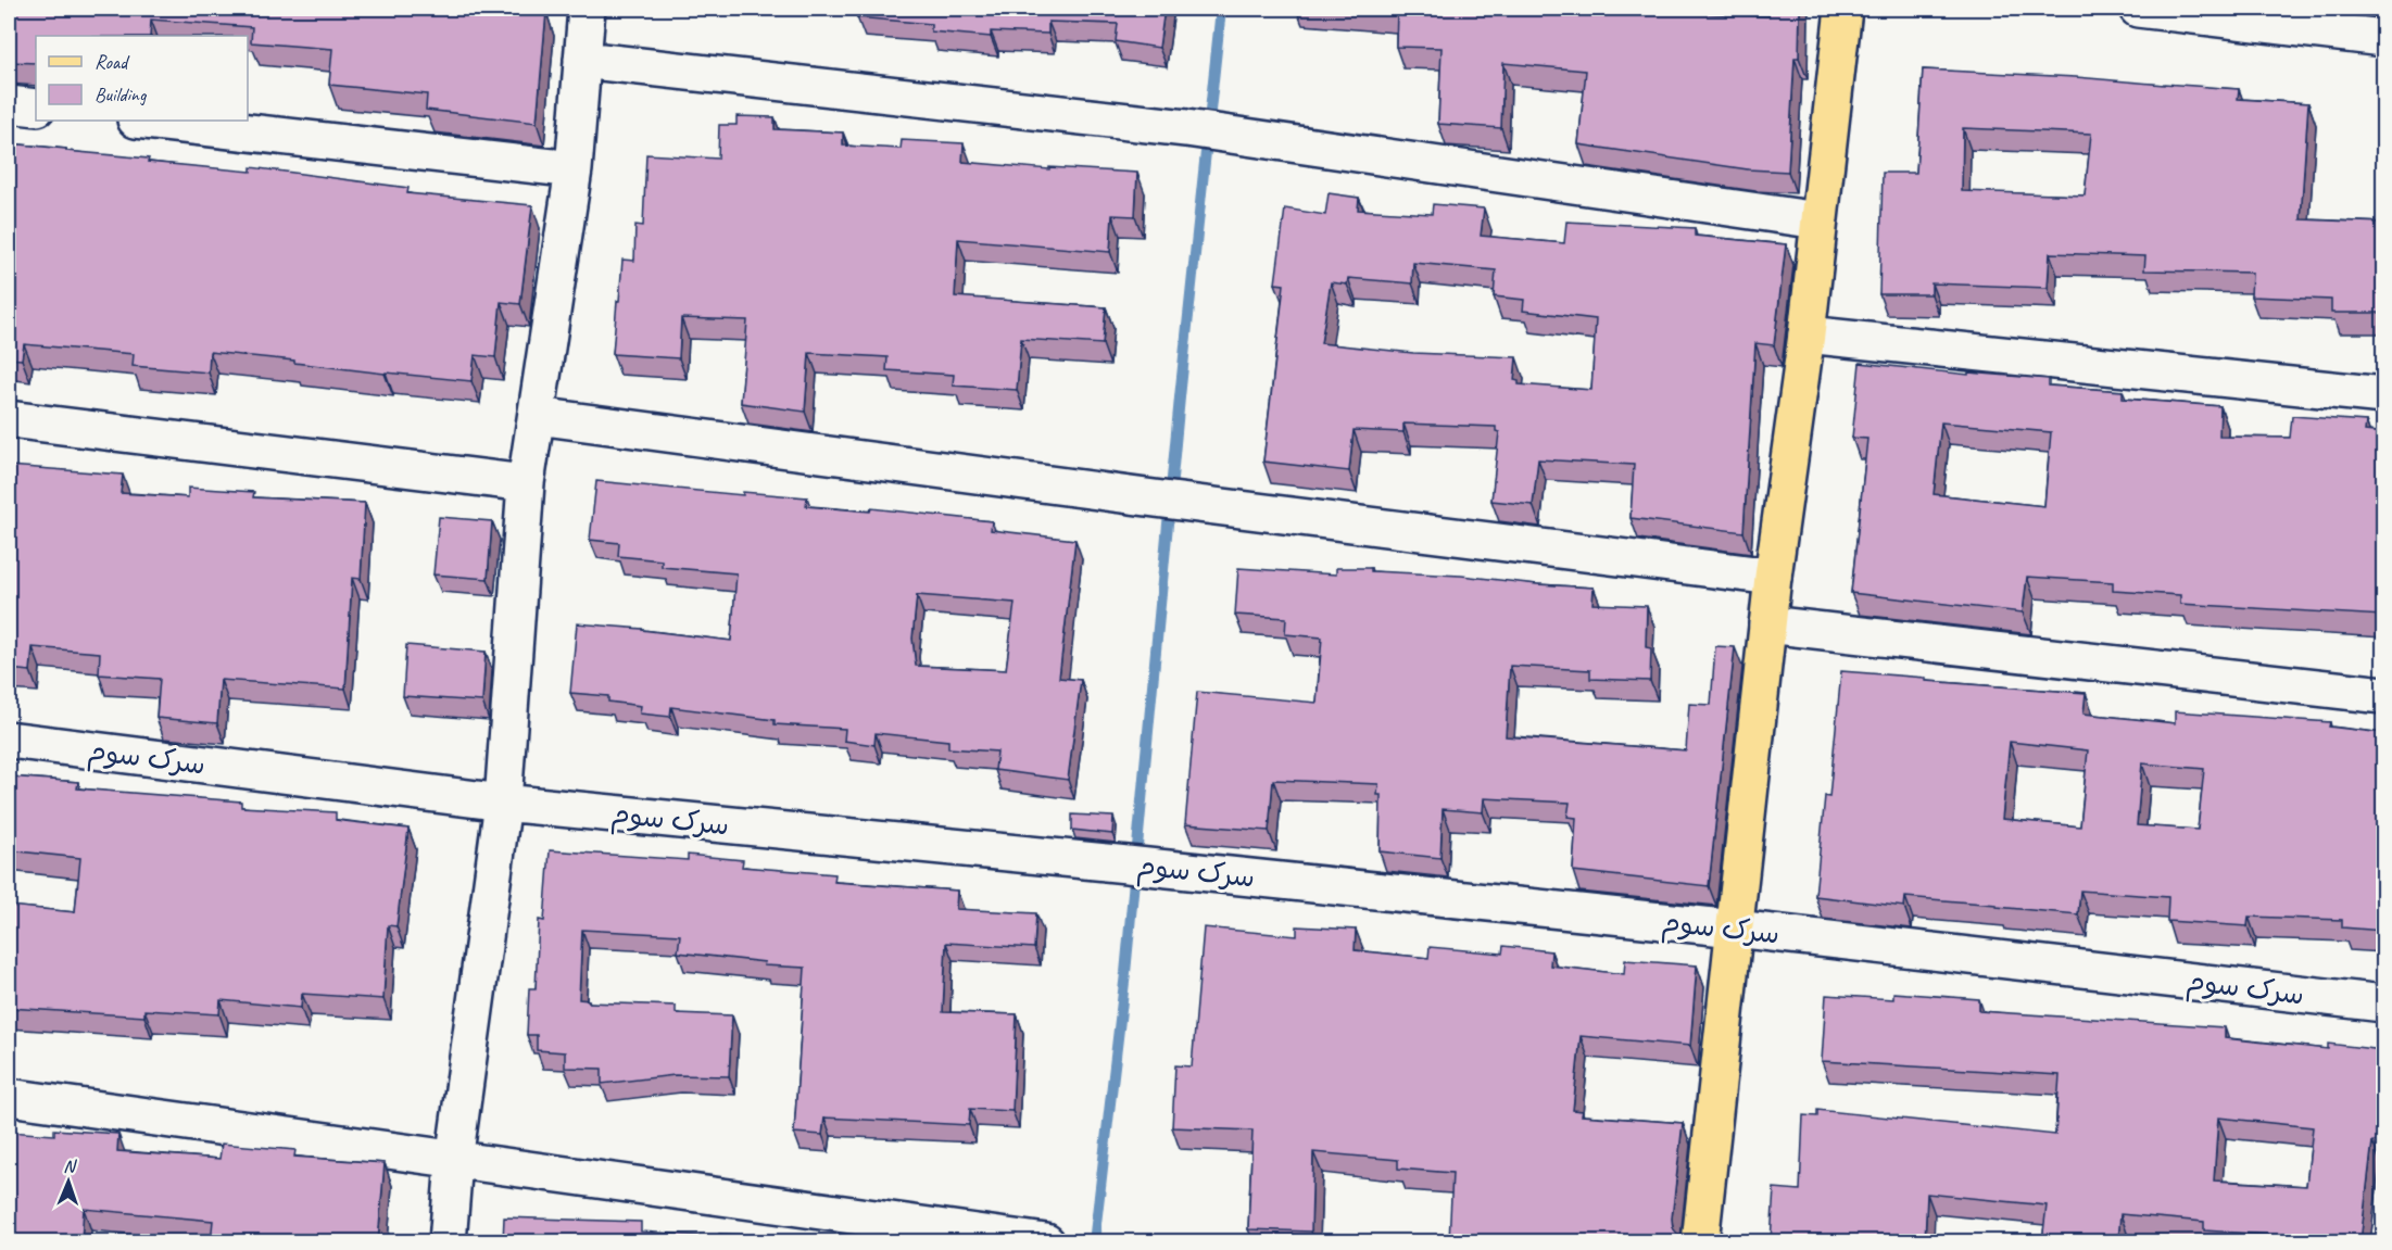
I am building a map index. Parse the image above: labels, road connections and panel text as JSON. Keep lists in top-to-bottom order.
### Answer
{
  "streets": {
    "street": ["سرک سوم"]
  },
  "legend": ["Road", "Building"],
  "north": "top"
}
